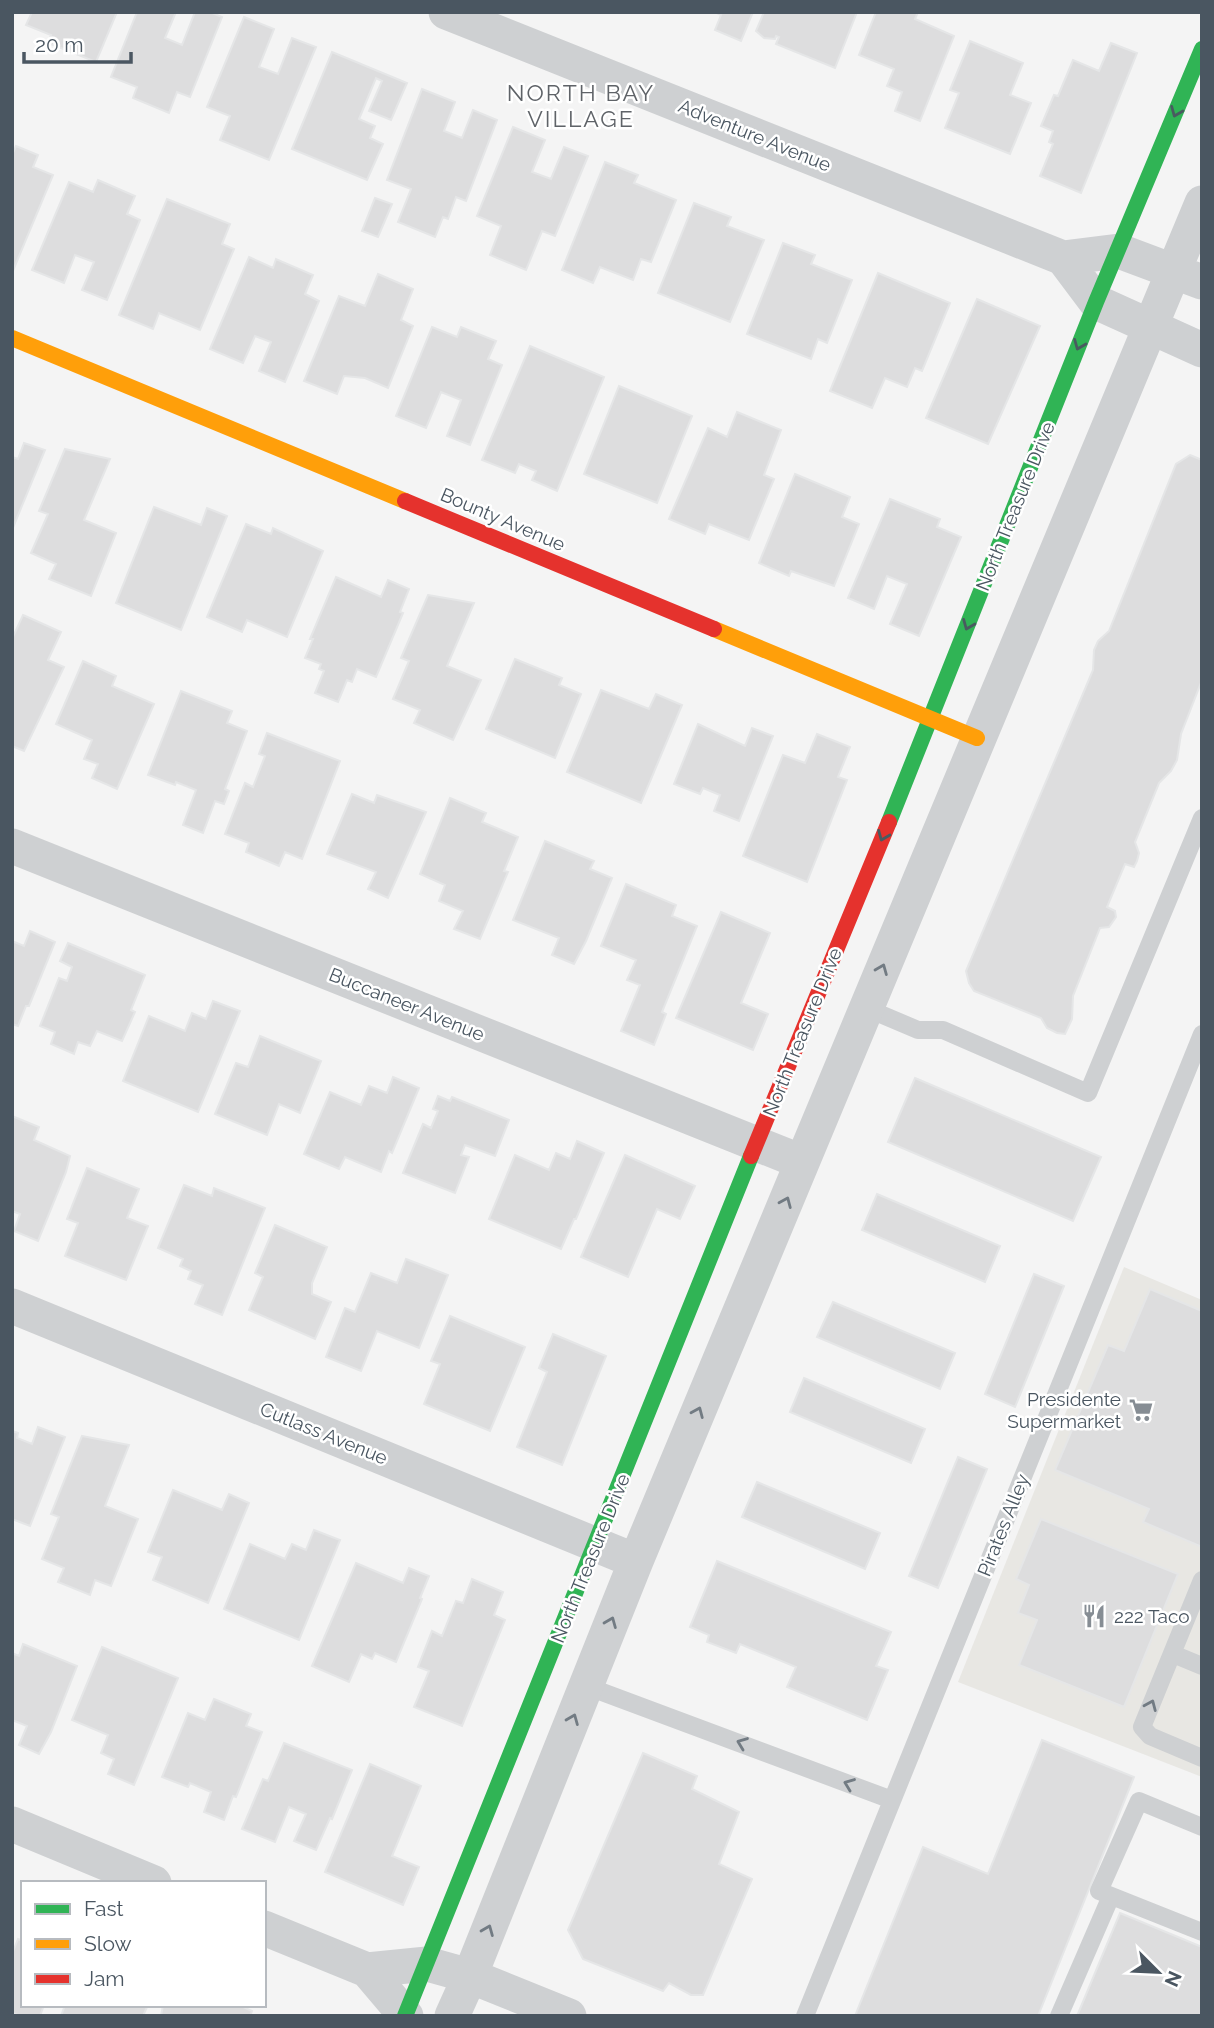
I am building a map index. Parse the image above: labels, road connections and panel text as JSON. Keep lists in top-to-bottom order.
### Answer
{
  "streets": {
    "street": [
      "Adventure Avenue",
      "North Treasure Drive",
      "Bounty Avenue",
      "Buccaneer Avenue",
      "Cutlass Avenue"
    ],
    "lane": ["Pirates Alley"]
  },
  "crossings": [
    ["Adventure Avenue", "North Treasure Drive"],
    ["North Treasure Drive", "Bounty Avenue"],
    ["North Treasure Drive", "Buccaneer Avenue"],
    ["North Treasure Drive", "Cutlass Avenue"]
  ],
  "districts": ["NORTH BAY VILLAGE"],
  "places": {
    "supermarket": ["Presidente Supermarket"],
    "restaurant": ["222 Taco"]
  },
  "legend": ["Fast", "Slow", "Jam"],
  "scale_bar": "20 m",
  "north": "bottom right"
}
